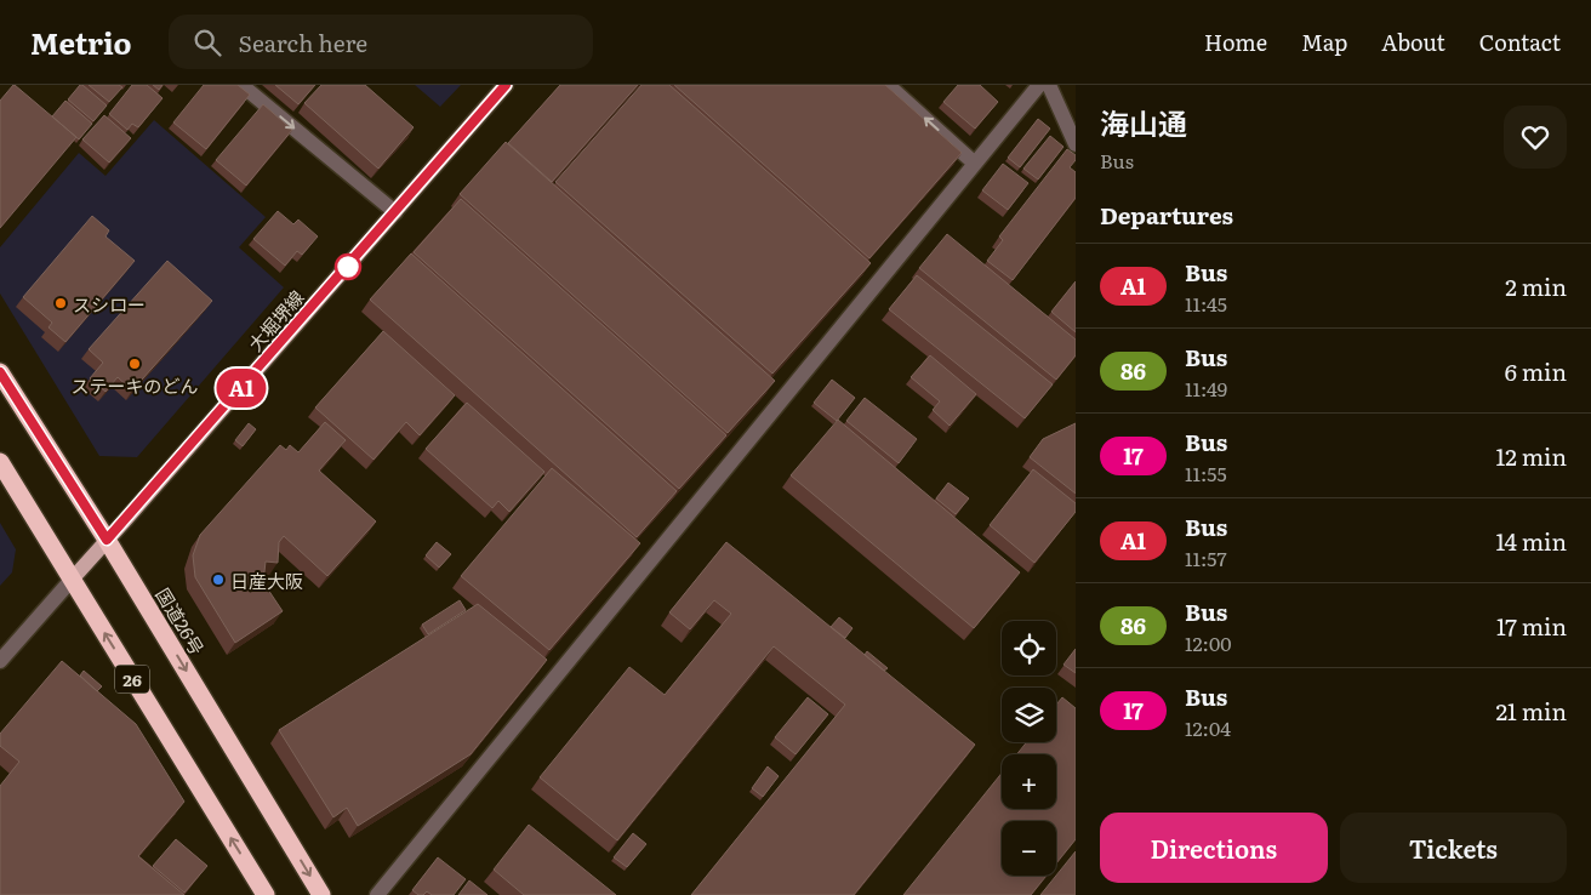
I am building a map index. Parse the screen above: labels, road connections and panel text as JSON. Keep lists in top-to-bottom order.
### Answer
{
  "streets": {
    "highway": ["国道26号", "26"],
    "main road": ["大堀堺線"]
  },
  "crossings": [
    ["大堀堺線", "国道26号"],
    ["大堀堺線", "26"]
  ],
  "places": ["スシロー", "ステーキのどん", "日産大阪"],
  "lines": ["bus line A1"],
  "page": {
    "header": "Metrio",
    "search": "Search here",
    "nav": [
      "Home",
      "Map",
      "About",
      "Contact"
    ],
    "on_map": "A1",
    "heading": [
      ["海山通", "Bus"],
      "Departures"
    ],
    "list": [
      {
        "mark": "A1",
        "name": "Bus",
        "note": "11:45",
        "value": "2 min"
      },
      {
        "mark": "86",
        "name": "Bus",
        "note": "11:49",
        "value": "6 min"
      },
      {
        "mark": "17",
        "name": "Bus",
        "note": "11:55",
        "value": "12 min"
      },
      {
        "mark": "A1",
        "name": "Bus",
        "note": "11:57",
        "value": "14 min"
      },
      {
        "mark": "86",
        "name": "Bus",
        "note": "12:00",
        "value": "17 min"
      },
      {
        "mark": "17",
        "name": "Bus",
        "note": "12:04",
        "value": "21 min"
      }
    ],
    "map_buttons": ["+", "−"],
    "buttons": ["Directions", "Tickets"]
  }
}
